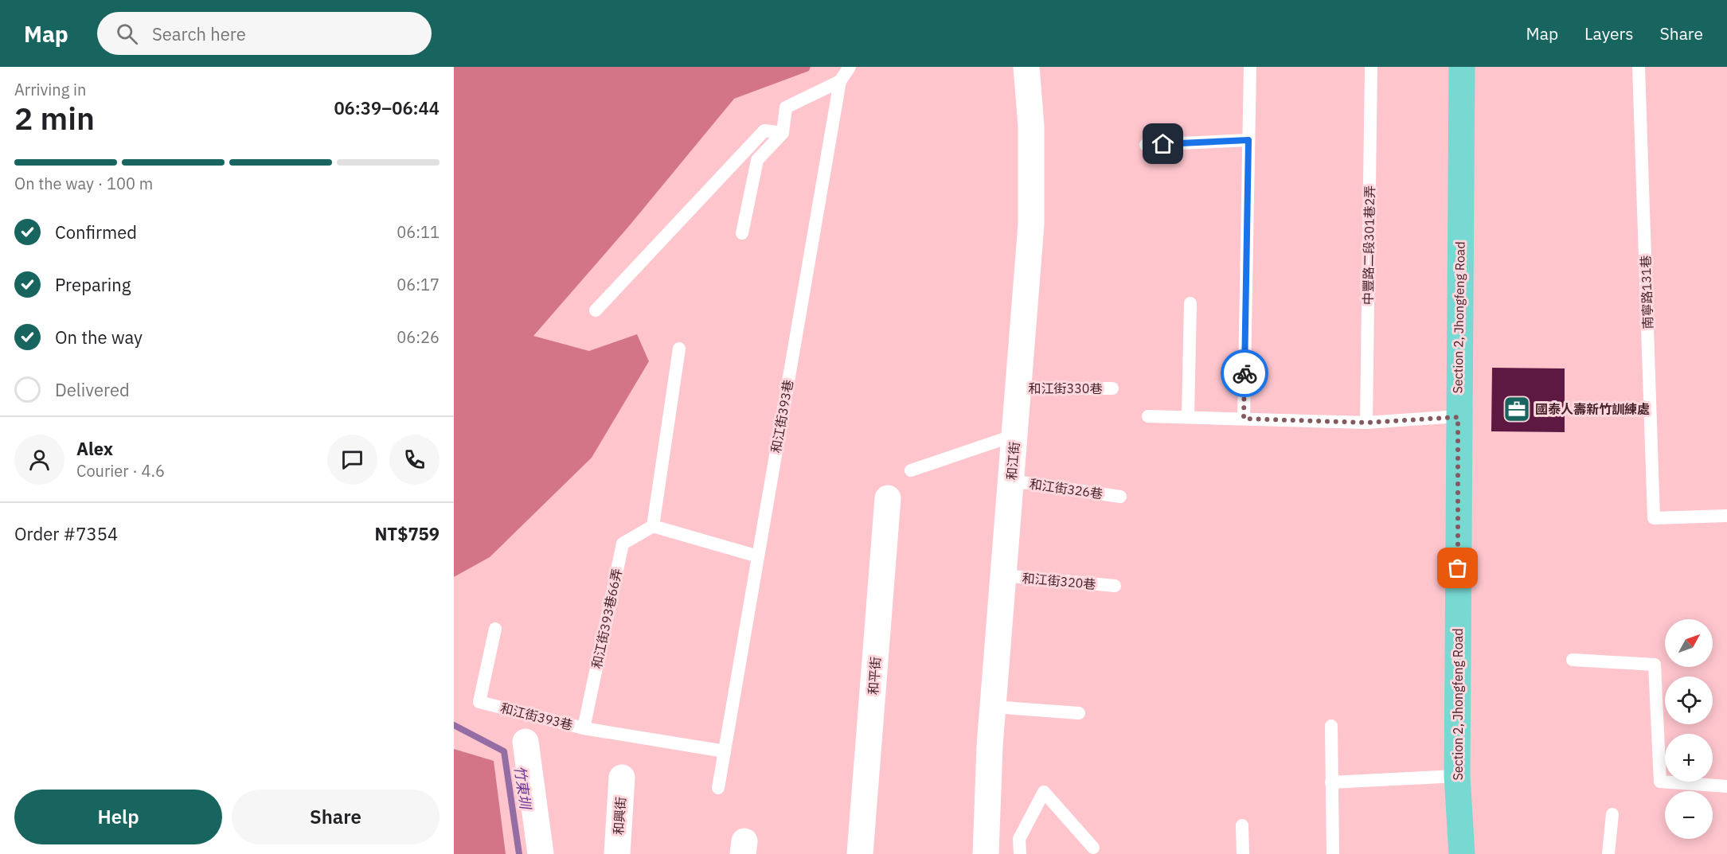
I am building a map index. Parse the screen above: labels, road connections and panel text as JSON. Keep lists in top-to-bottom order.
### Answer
{
  "streets": {
    "main road": ["Section 2, Jhongfeng Road"],
    "street": ["和江街", "和平街", "和興街"],
    "lane": [
      "中豐路二段301巷2弄",
      "南寧路131巷",
      "和江街330巷",
      "和江街393巷",
      "和江街326巷",
      "和江街320巷",
      "和江街393巷66弄"
    ]
  },
  "crossings": [
    ["和江街330巷", "和江街"],
    ["和江街393巷", "和江街393巷66弄"],
    ["和江街", "和江街326巷"],
    ["和江街", "和江街320巷"]
  ],
  "water": ["竹東圳"],
  "places": {
    "office": ["國泰人壽新竹訓練處"]
  },
  "north": "top right",
  "page": {
    "header": "Map",
    "search": "Search here",
    "nav": ["Map", "Layers", "Share"],
    "heading": ["2 min", "Arriving in", "06:39–06:44"],
    "panel": [
      "Alex",
      "Courier · 4.6",
      "Order #7354",
      "NT$759"
    ],
    "bar": "On the way · 100 m",
    "list": [
      ["Confirmed", "06:11"],
      ["Preparing", "06:17"],
      ["On the way", "06:26"],
      "Delivered"
    ],
    "map_buttons": ["+", "−"],
    "buttons": ["Help", "Share"]
  }
}
